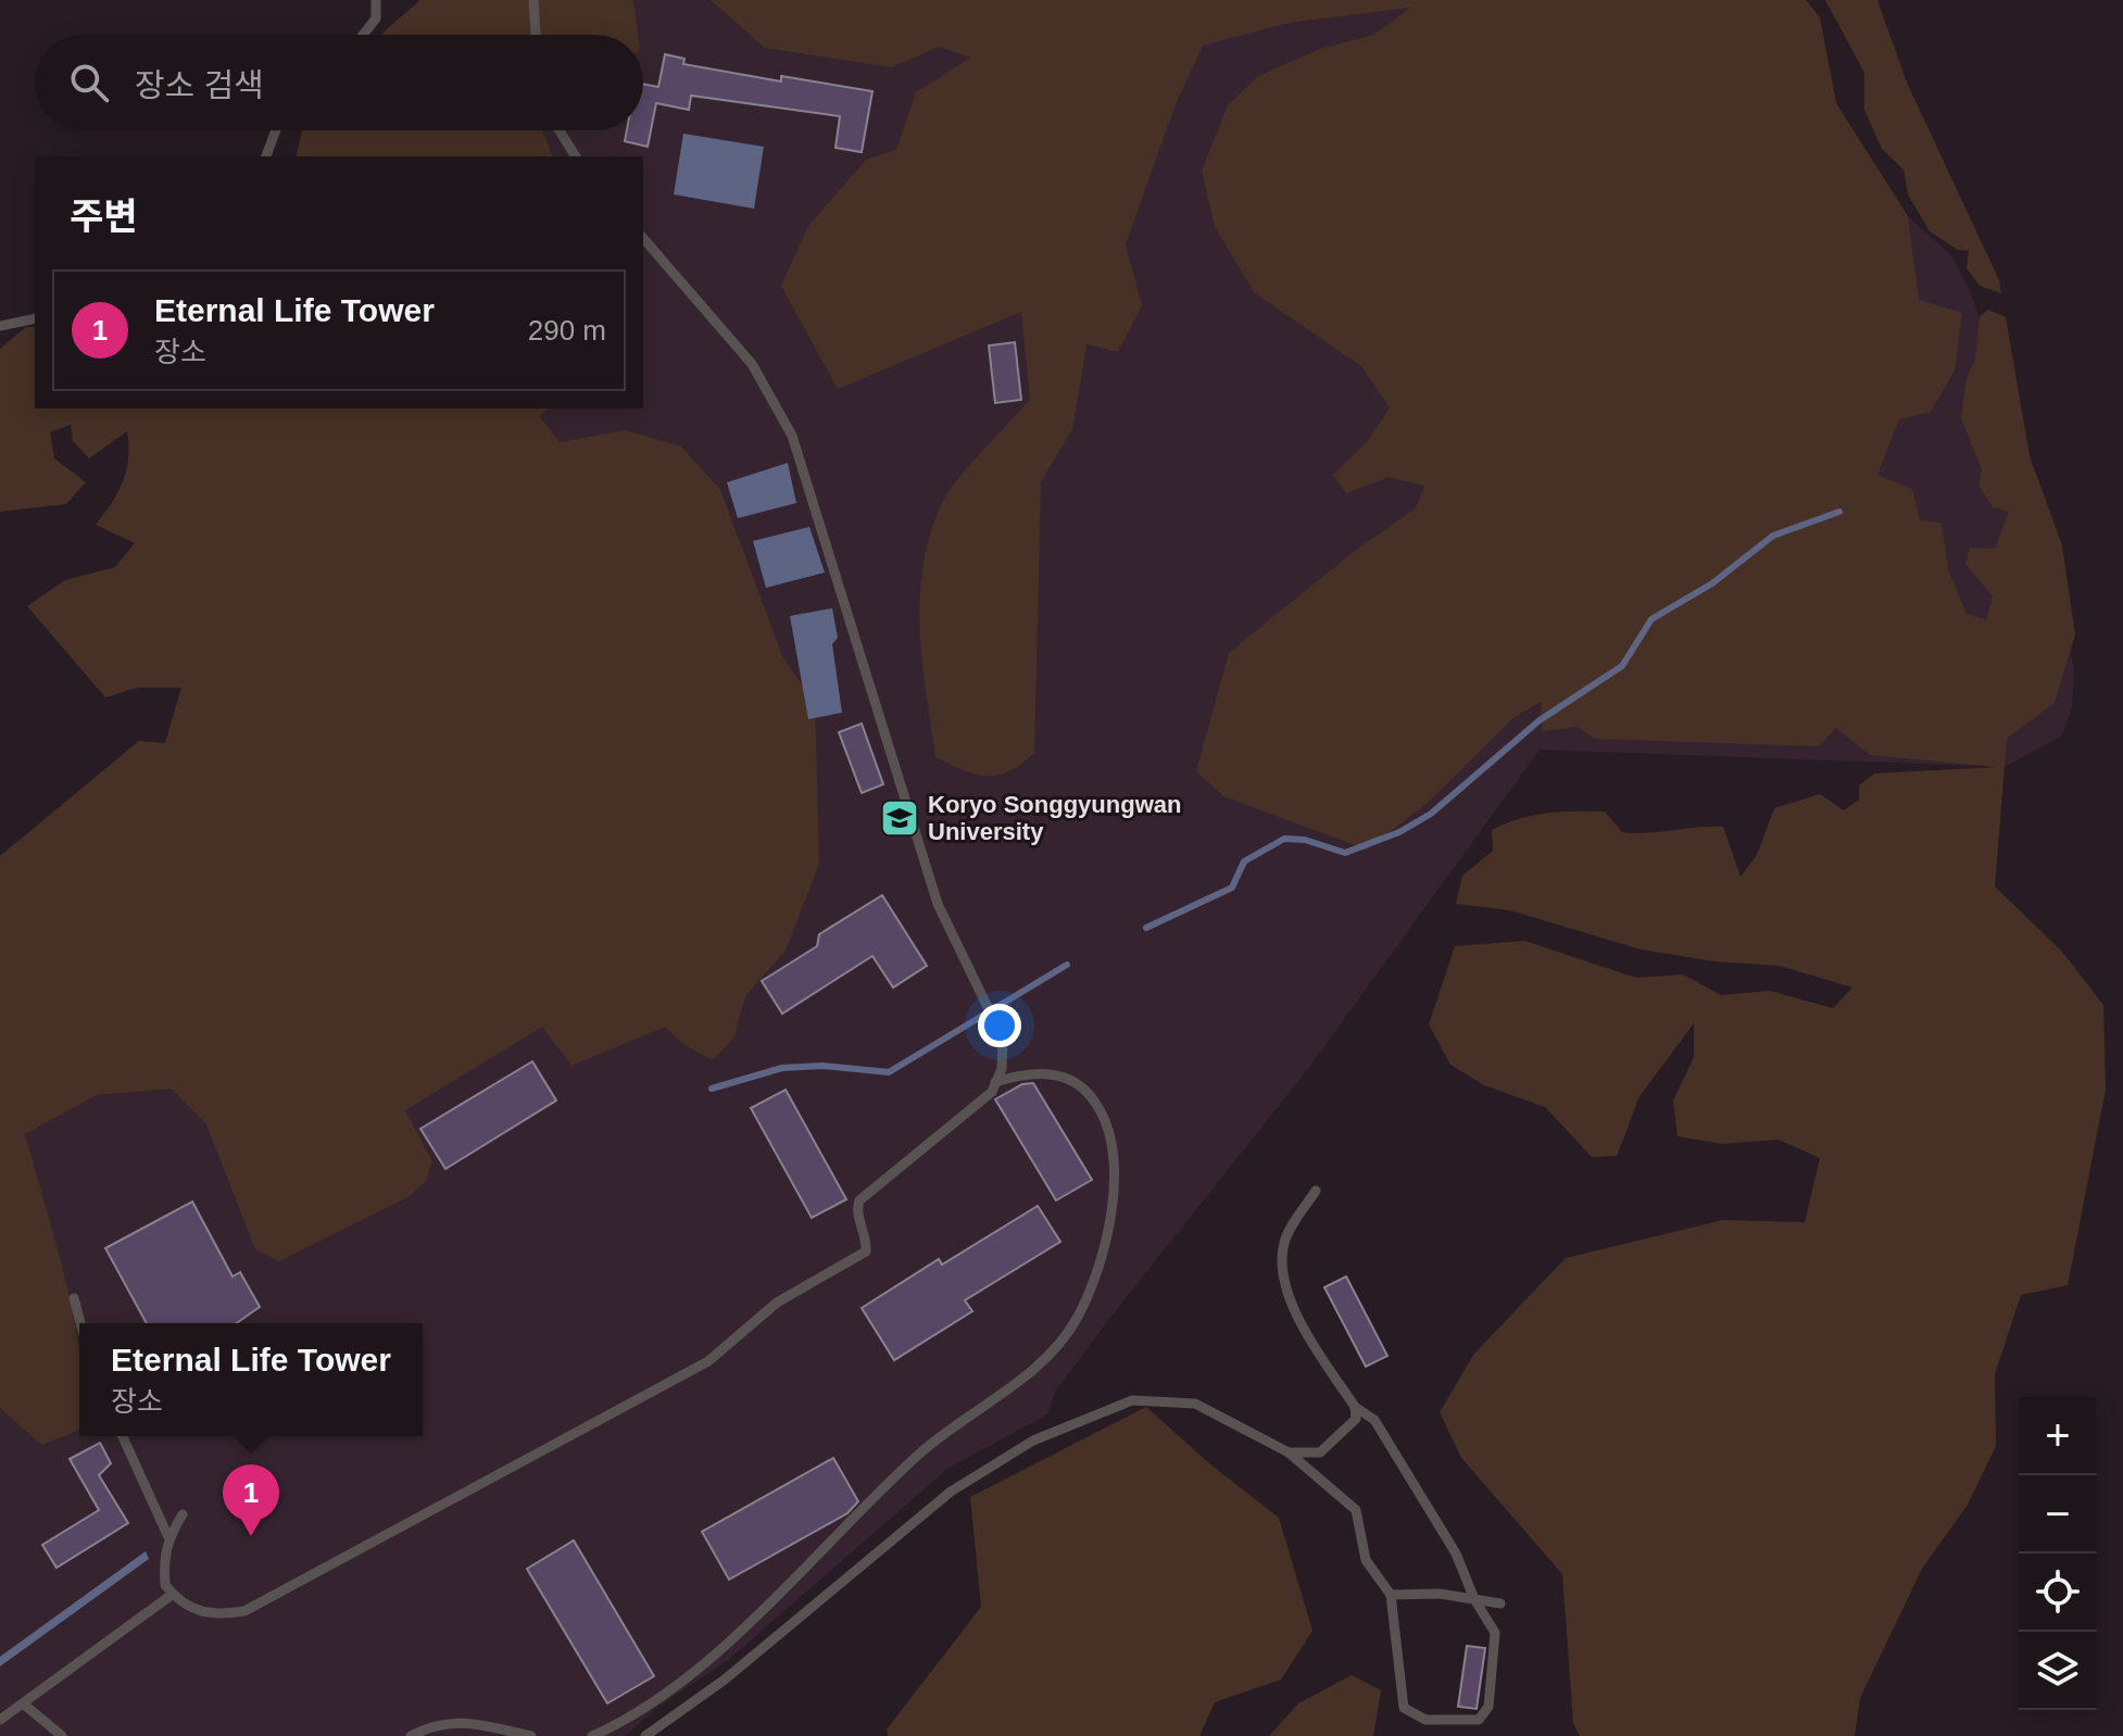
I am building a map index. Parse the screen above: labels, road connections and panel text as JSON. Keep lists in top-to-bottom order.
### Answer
{
  "places": {
    "school or university": ["Koryo Songgyungwan University"]
  },
  "page": {
    "search": "장소 검색",
    "heading": "주변",
    "list": [
      {
        "mark": "1",
        "name": "Eternal Life Tower",
        "note": "장소",
        "value": "290 m"
      }
    ],
    "popup": ["Eternal Life Tower", "장소"],
    "map_buttons": ["+", "−"],
    "pins": "1"
  }
}
